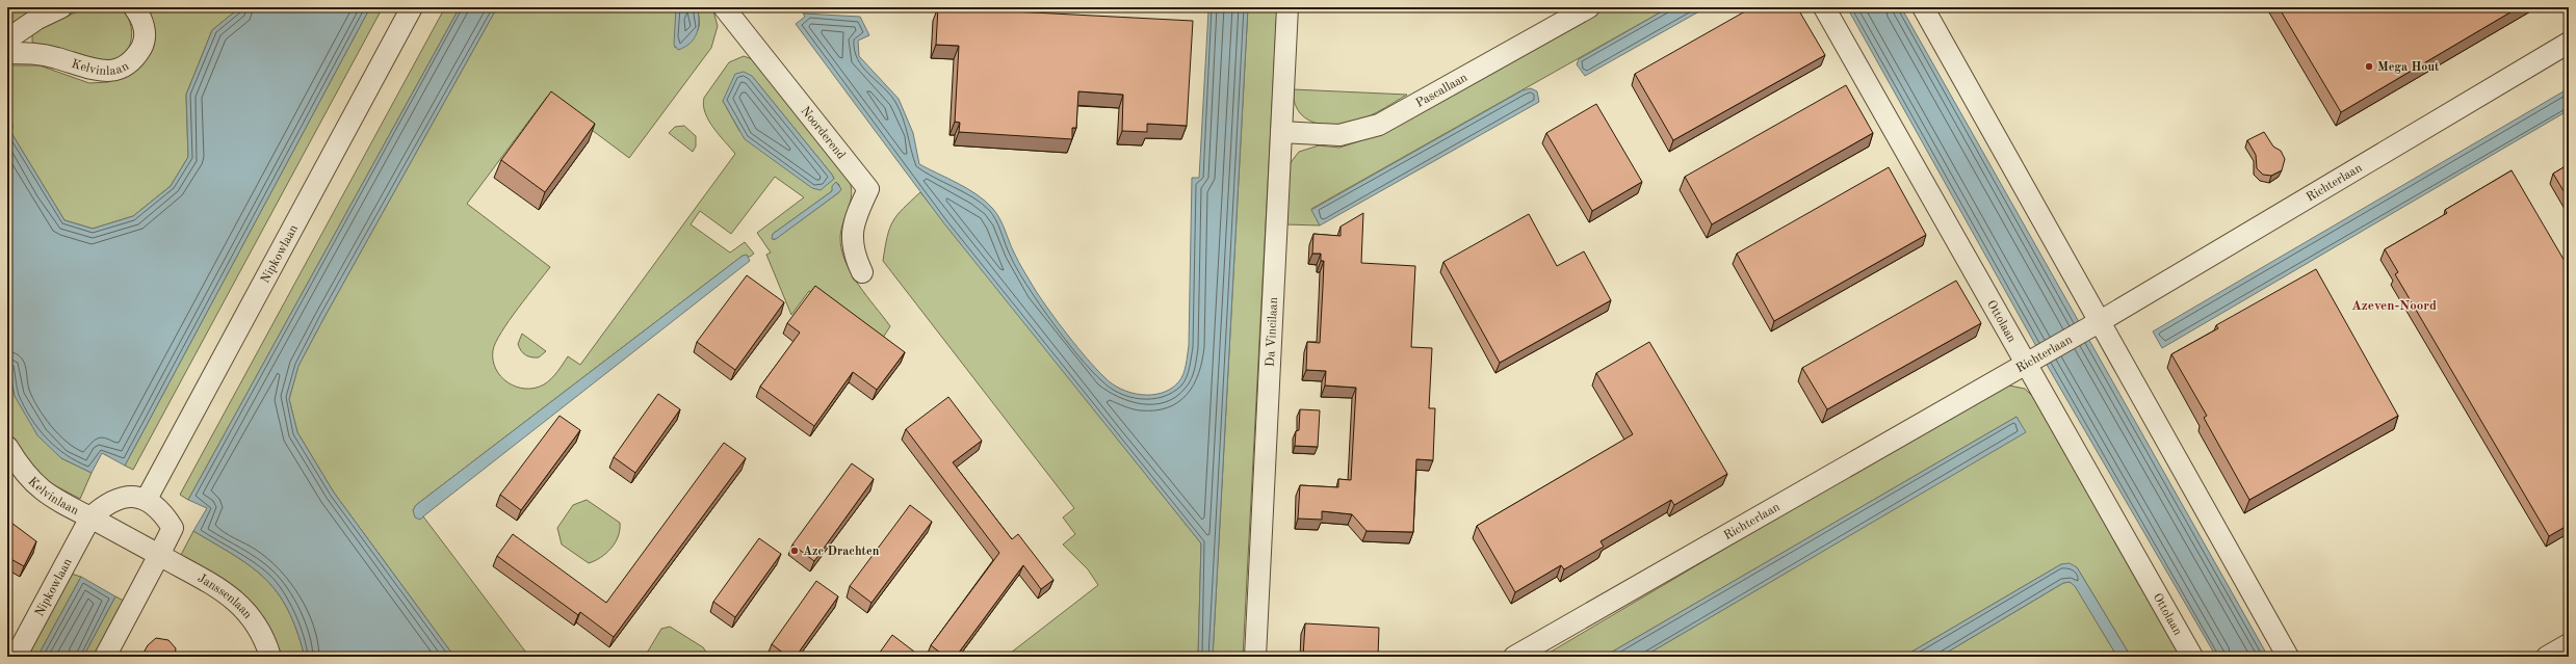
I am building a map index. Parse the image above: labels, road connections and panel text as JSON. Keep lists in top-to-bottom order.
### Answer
{
  "streets": {
    "street": [
      "Kelvinlaan",
      "Pascallaan",
      "Noorderend",
      "Richterlaan",
      "Nipkowlaan",
      "Ottolaan",
      "Da Vincilaan",
      "Janssenlaan"
    ]
  },
  "crossings": [
    ["Kelvinlaan", "Nipkowlaan"],
    ["Pascallaan", "Da Vincilaan"],
    ["Richterlaan", "Ottolaan"]
  ],
  "districts": ["Azeven-Noord"],
  "places": ["Mega Hout", "Azc Drachten"]
}
